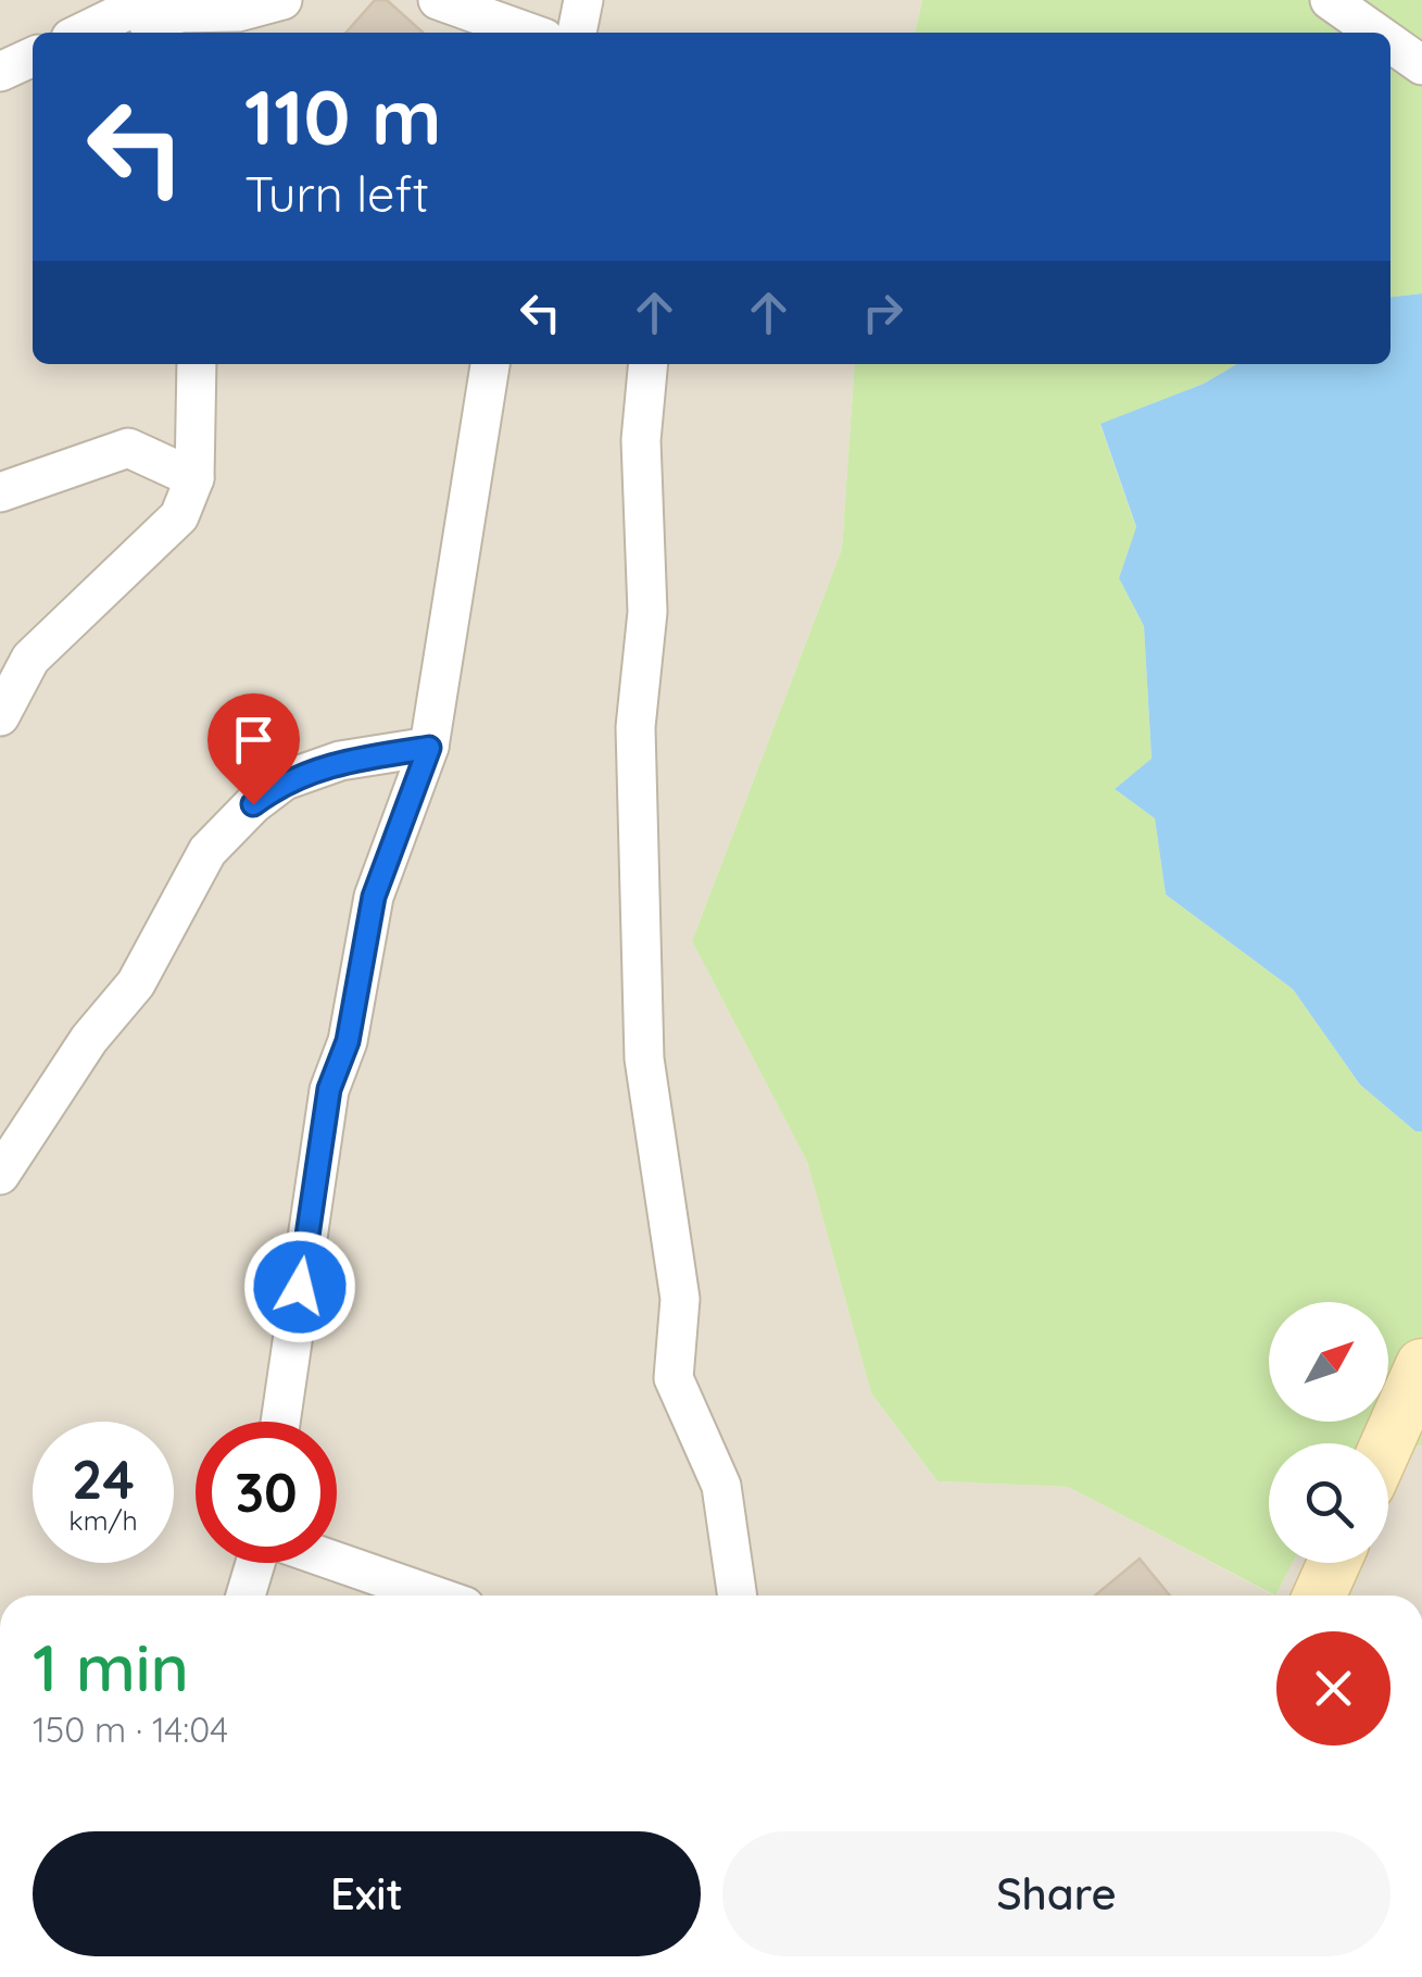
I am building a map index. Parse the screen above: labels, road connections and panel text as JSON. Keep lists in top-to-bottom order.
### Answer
{
  "north": "top right",
  "page": {
    "turn": ["110 m", "Turn left"],
    "speed": "24 km/h",
    "limit": "30",
    "heading": ["1 min", "150 m · 14:04"],
    "buttons": ["Exit", "Share"]
  }
}
